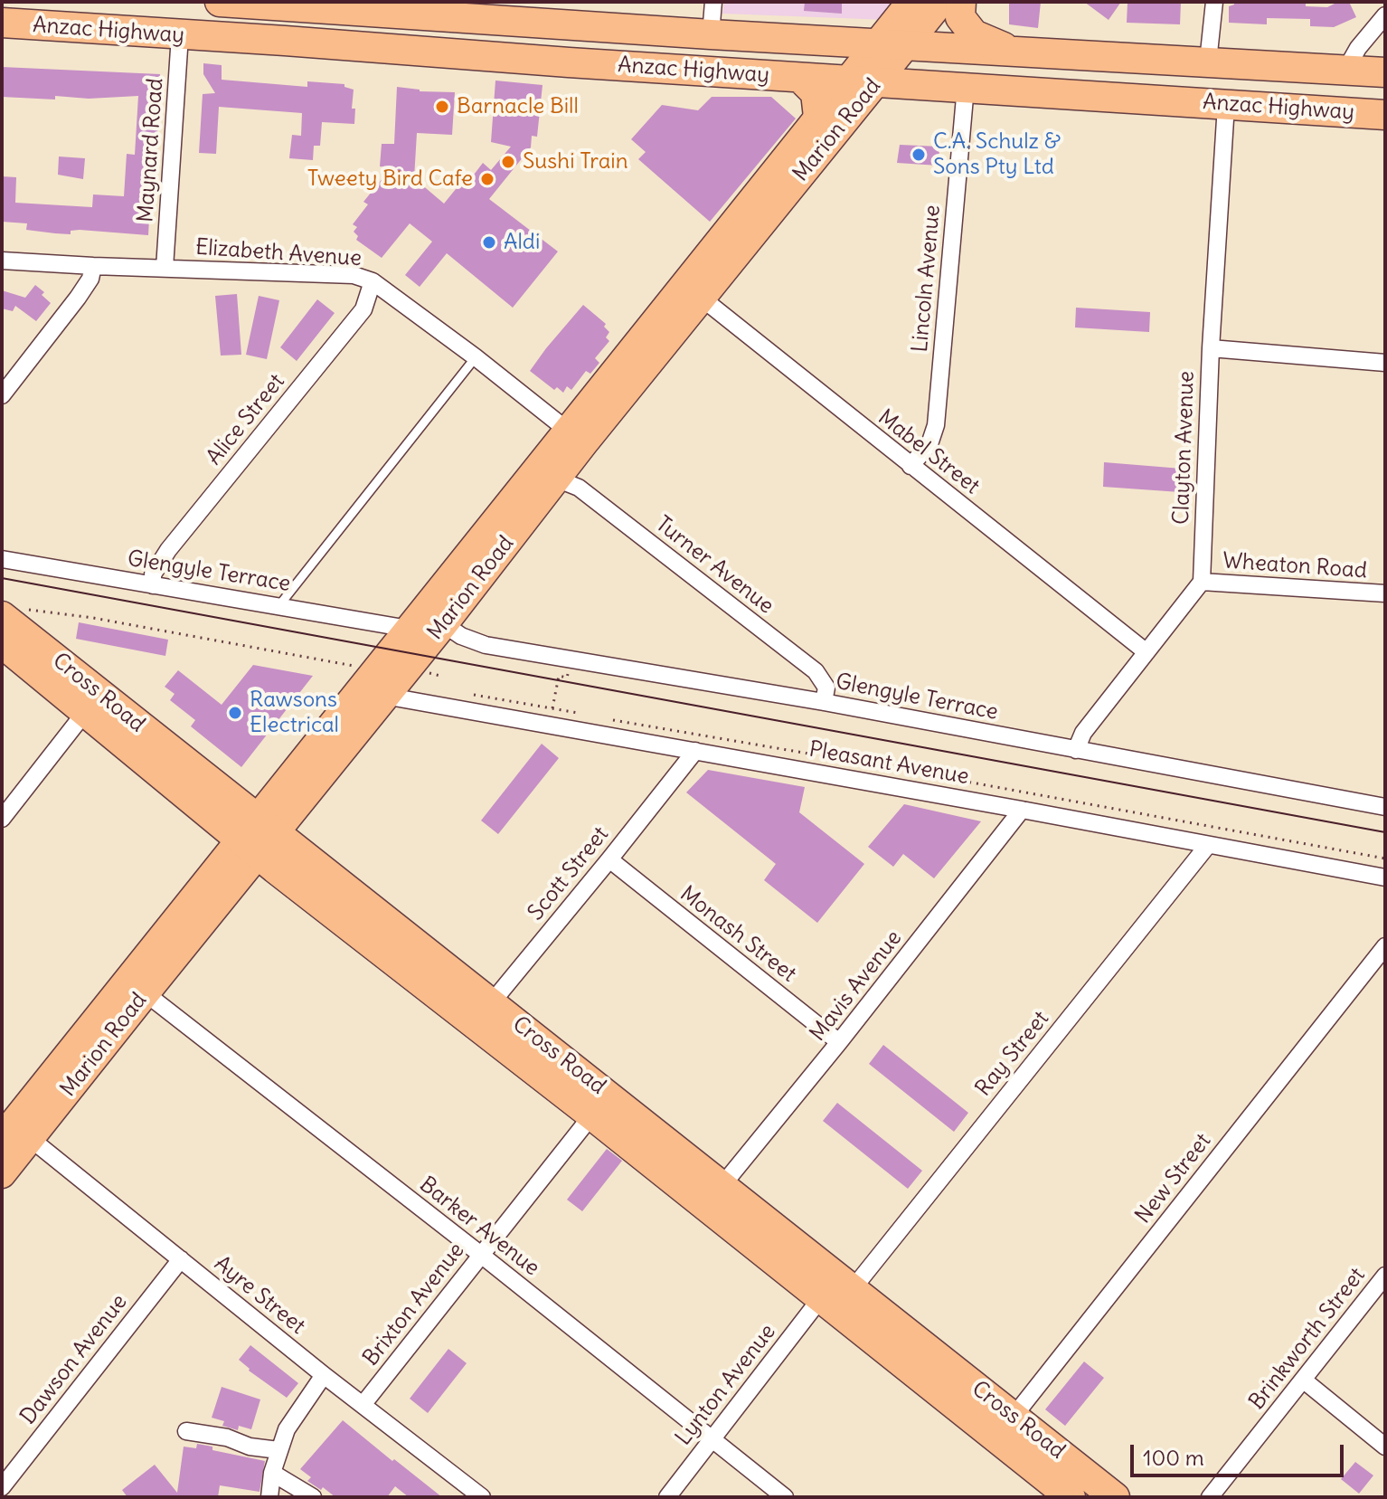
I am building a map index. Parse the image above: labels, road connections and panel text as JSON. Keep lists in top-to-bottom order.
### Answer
{
  "streets": {
    "highway": ["Anzac Highway", "Cross Road"],
    "main road": ["Marion Road"],
    "street": [
      "Maynard Road",
      "Elizabeth Avenue",
      "Lincoln Avenue",
      "Alice Street",
      "Clayton Avenue",
      "Mabel Street",
      "Turner Avenue",
      "Wheaton Road",
      "Glengyle Terrace",
      "Pleasant Avenue",
      "Scott Street",
      "Monash Street",
      "Mavis Avenue",
      "Ray Street",
      "New Street",
      "Barker Avenue",
      "Ayre Street",
      "Brixton Avenue",
      "Brinkworth Street",
      "Dawson Avenue",
      "Lynton Avenue"
    ]
  },
  "crossings": [
    ["Anzac Highway", "Marion Road"],
    ["Anzac Highway", "Maynard Road"],
    ["Anzac Highway", "Lincoln Avenue"],
    ["Anzac Highway", "Clayton Avenue"],
    ["Marion Road", "Elizabeth Avenue"],
    ["Marion Road", "Mabel Street"],
    ["Marion Road", "Turner Avenue"],
    ["Marion Road", "Glengyle Terrace"],
    ["Marion Road", "Cross Road"],
    ["Marion Road", "Pleasant Avenue"],
    ["Marion Road", "Barker Avenue"],
    ["Marion Road", "Ayre Street"],
    ["Maynard Road", "Elizabeth Avenue"],
    ["Elizabeth Avenue", "Alice Street"],
    ["Lincoln Avenue", "Mabel Street"],
    ["Alice Street", "Glengyle Terrace"],
    ["Clayton Avenue", "Wheaton Road"],
    ["Turner Avenue", "Glengyle Terrace"],
    ["Cross Road", "Scott Street"],
    ["Cross Road", "Mavis Avenue"],
    ["Cross Road", "Ray Street"],
    ["Cross Road", "New Street"],
    ["Cross Road", "Brixton Avenue"],
    ["Cross Road", "Lynton Avenue"],
    ["Pleasant Avenue", "Scott Street"],
    ["Pleasant Avenue", "Mavis Avenue"],
    ["Pleasant Avenue", "Ray Street"],
    ["Scott Street", "Monash Street"],
    ["Monash Street", "Mavis Avenue"],
    ["Barker Avenue", "Brixton Avenue"],
    ["Barker Avenue", "Lynton Avenue"],
    ["Ayre Street", "Brixton Avenue"],
    ["Ayre Street", "Dawson Avenue"]
  ],
  "places": [
    "Barnacle Bill",
    "C.A. Schulz & Sons Pty Ltd",
    "Sushi Train",
    "Tweety Bird Cafe",
    "Aldi",
    "Rawsons Electrical"
  ],
  "scale_bar": "100 m"
}
